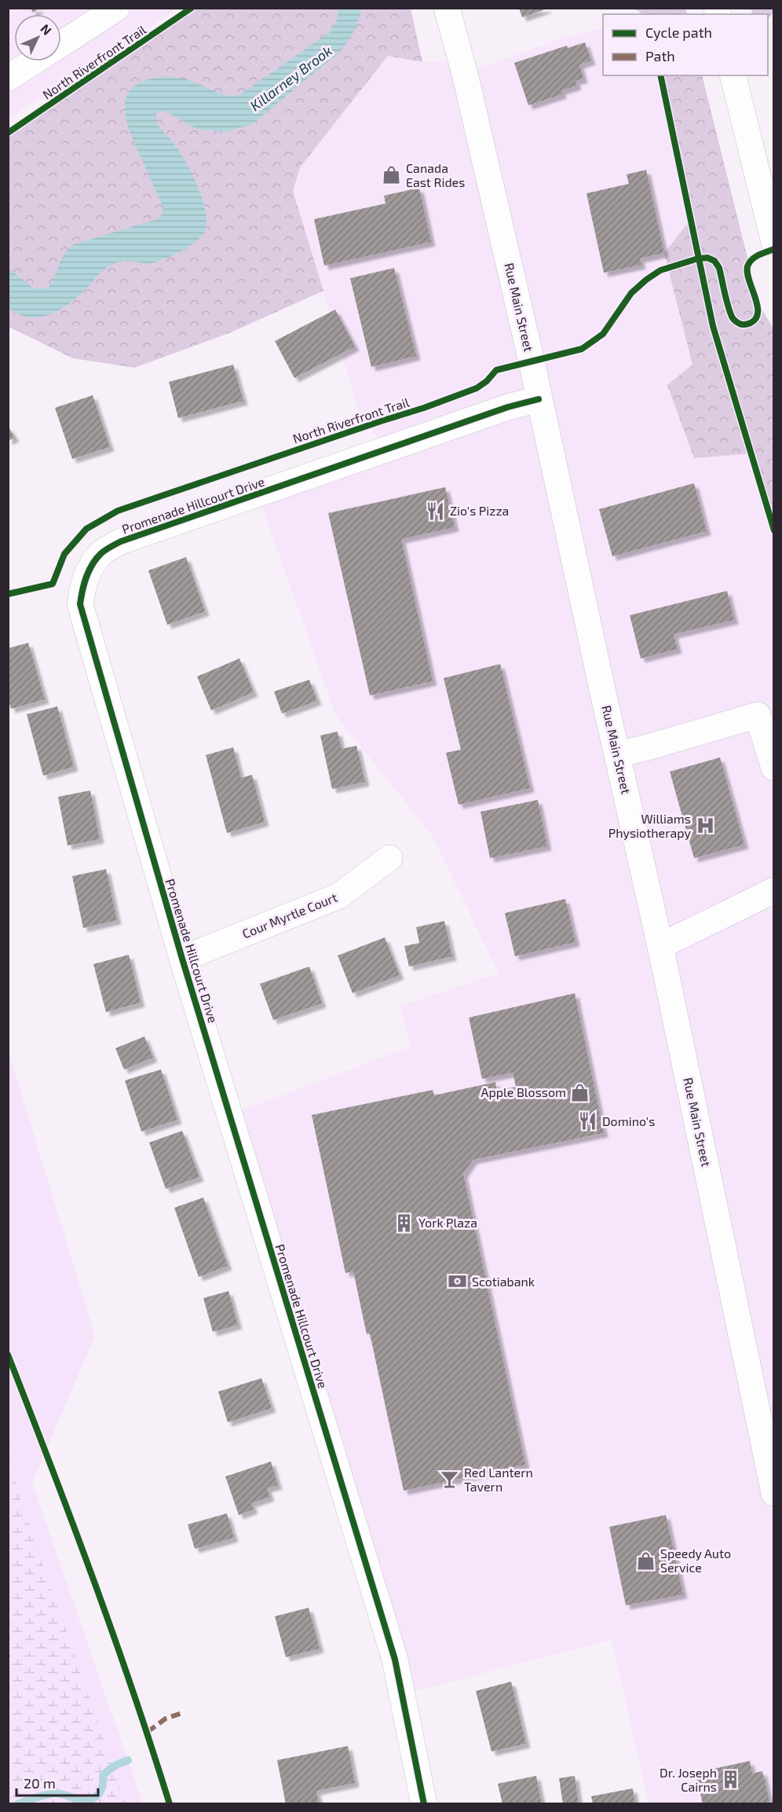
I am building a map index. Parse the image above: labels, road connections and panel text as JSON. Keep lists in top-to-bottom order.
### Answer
{
  "streets": {
    "street": ["Rue Main Street", "Promenade Hillcourt Drive", "Cour Myrtle Court"],
    "cycle path": ["North Riverfront Trail"]
  },
  "crossings": [
    ["Rue Main Street", "Promenade Hillcourt Drive"],
    ["Promenade Hillcourt Drive", "Cour Myrtle Court"]
  ],
  "water": ["Killarney Brook"],
  "places": {
    "shop": ["Canada East Rides", "Apple Blossom", "Speedy Auto Service"],
    "restaurant": ["Zio's Pizza", "Domino's"],
    "hospital": ["Williams Physiotherapy"],
    "building": ["York Plaza", "Dr. Joseph Cairns"],
    "bank": ["Scotiabank"],
    "bar": ["Red Lantern Tavern"]
  },
  "legend": ["Cycle path", "Path"],
  "scale_bar": "20 m",
  "north": "top right"
}
